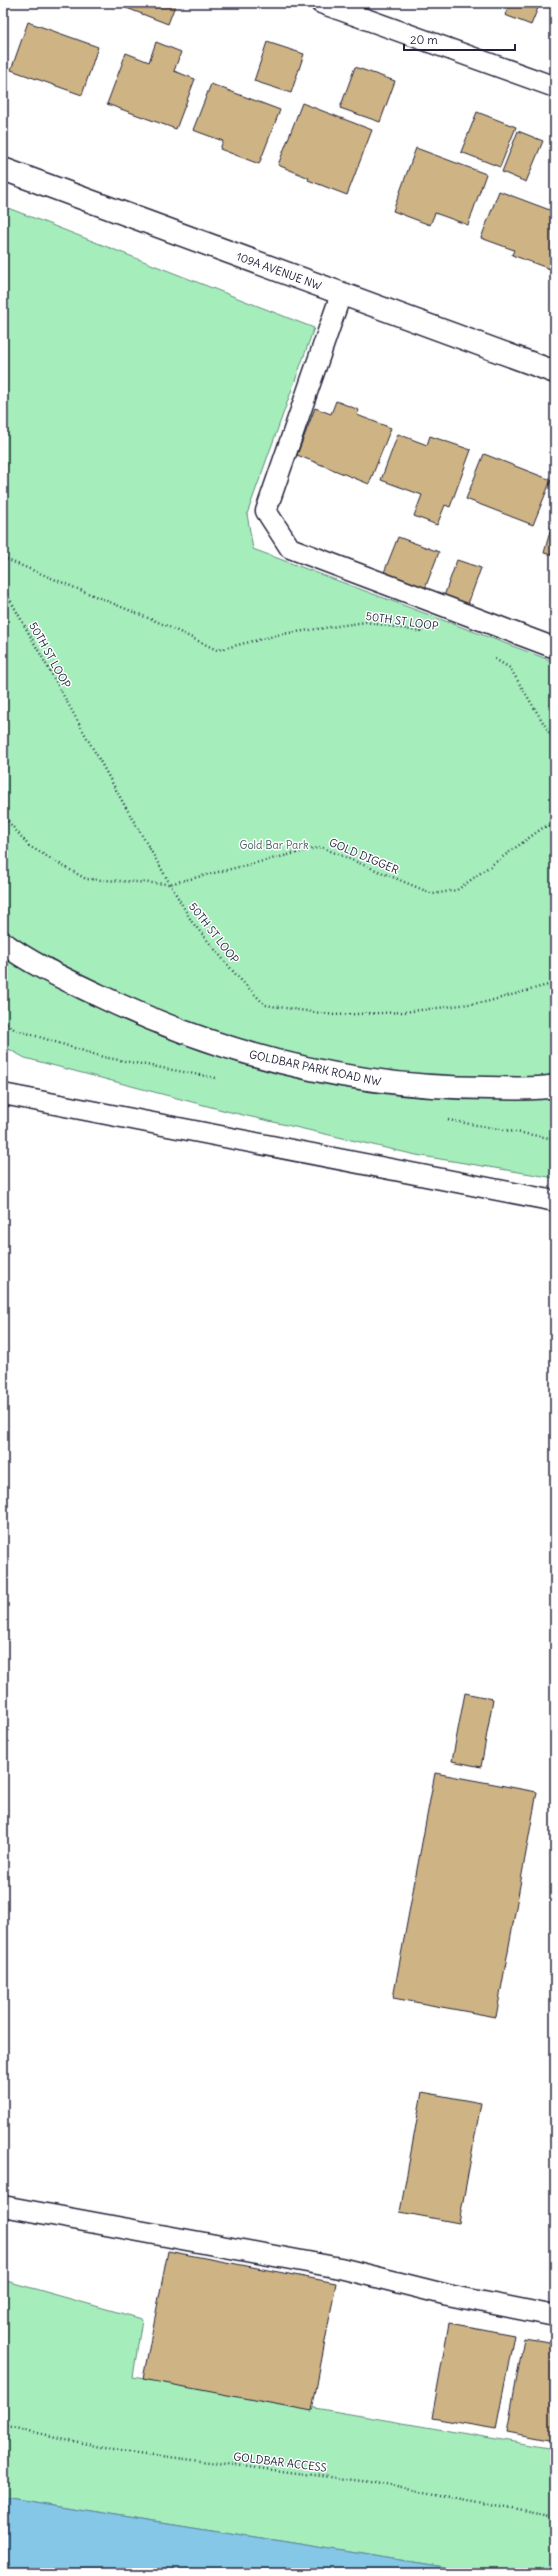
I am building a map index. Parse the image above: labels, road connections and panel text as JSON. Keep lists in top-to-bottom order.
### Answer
{
  "streets": {
    "street": ["109A AVENUE NW", "GOLDBAR PARK ROAD NW"],
    "path": ["50TH ST LOOP", "GOLD DIGGER", "GOLDBAR ACCESS"]
  },
  "crossings": [
    ["50TH ST LOOP", "GOLD DIGGER"]
  ],
  "parks": ["Gold Bar Park"],
  "scale_bar": "20 m"
}
